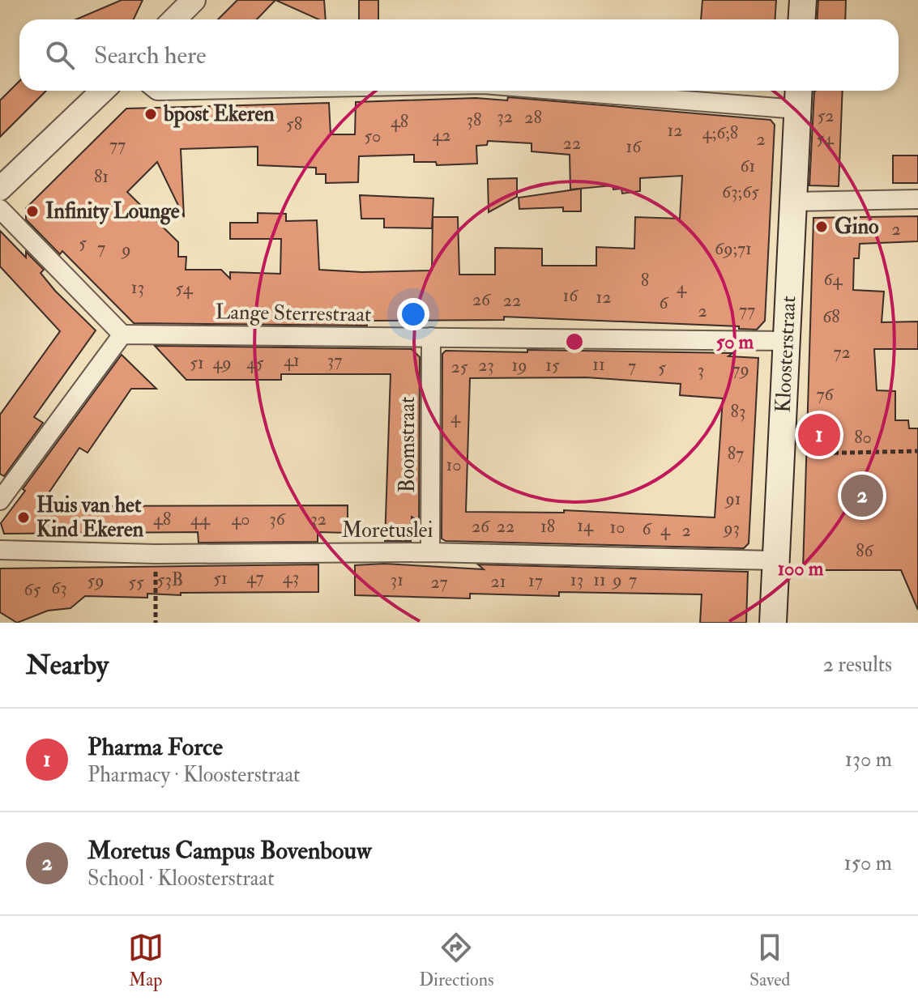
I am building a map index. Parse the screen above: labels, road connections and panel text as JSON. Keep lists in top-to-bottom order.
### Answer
{
  "streets": {
    "main road": ["Kloosterstraat"],
    "street": ["Lange Sterrestraat", "Boomstraat", "Moretuslei"]
  },
  "crossings": [
    ["Lange Sterrestraat", "Kloosterstraat"],
    ["Lange Sterrestraat", "Boomstraat"],
    ["Kloosterstraat", "Moretuslei"],
    ["Boomstraat", "Moretuslei"]
  ],
  "places": [
    "bpost Ekeren",
    "Infinity Lounge",
    "Gino",
    "Huis van het Kind Ekeren"
  ],
  "house_numbers": [
    "52",
    "32",
    "28",
    "38",
    "48",
    "58",
    "12",
    "4;6;8",
    "42",
    "50",
    "54",
    "2",
    "22",
    "77",
    "16",
    "61",
    "81",
    "63;65",
    "2",
    "5",
    "7",
    "69;71",
    "9",
    "64",
    "8",
    "13",
    "4",
    "54",
    "16",
    "12",
    "26",
    "22",
    "6",
    "77",
    "2",
    "68",
    "72",
    "41",
    "37",
    "51",
    "49",
    "45",
    "11",
    "23",
    "19",
    "15",
    "7",
    "25",
    "5",
    "79",
    "3",
    "76",
    "83",
    "4",
    "80",
    "87",
    "10",
    "91",
    "48",
    "44",
    "40",
    "36",
    "32",
    "14",
    "26",
    "22",
    "18",
    "10",
    "93",
    "6",
    "4",
    "2",
    "86",
    "47",
    "43",
    "51",
    "53B",
    "31",
    "13",
    "11",
    "9",
    "7",
    "59",
    "17",
    "21",
    "55",
    "27",
    "63",
    "65"
  ],
  "page": {
    "search": "Search here",
    "pins": ["1", "2"],
    "heading": ["Nearby", "2 results"],
    "list": [
      {
        "mark": "1",
        "name": "Pharma Force",
        "note": "Pharmacy · Kloosterstraat",
        "value": "130 m"
      },
      {
        "mark": "2",
        "name": "Moretus Campus Bovenbouw",
        "note": "School · Kloosterstraat",
        "value": "150 m"
      }
    ],
    "nav": ["Map", "Directions", "Saved"]
  },
  "rings": ["50 m", "100 m"]
}
